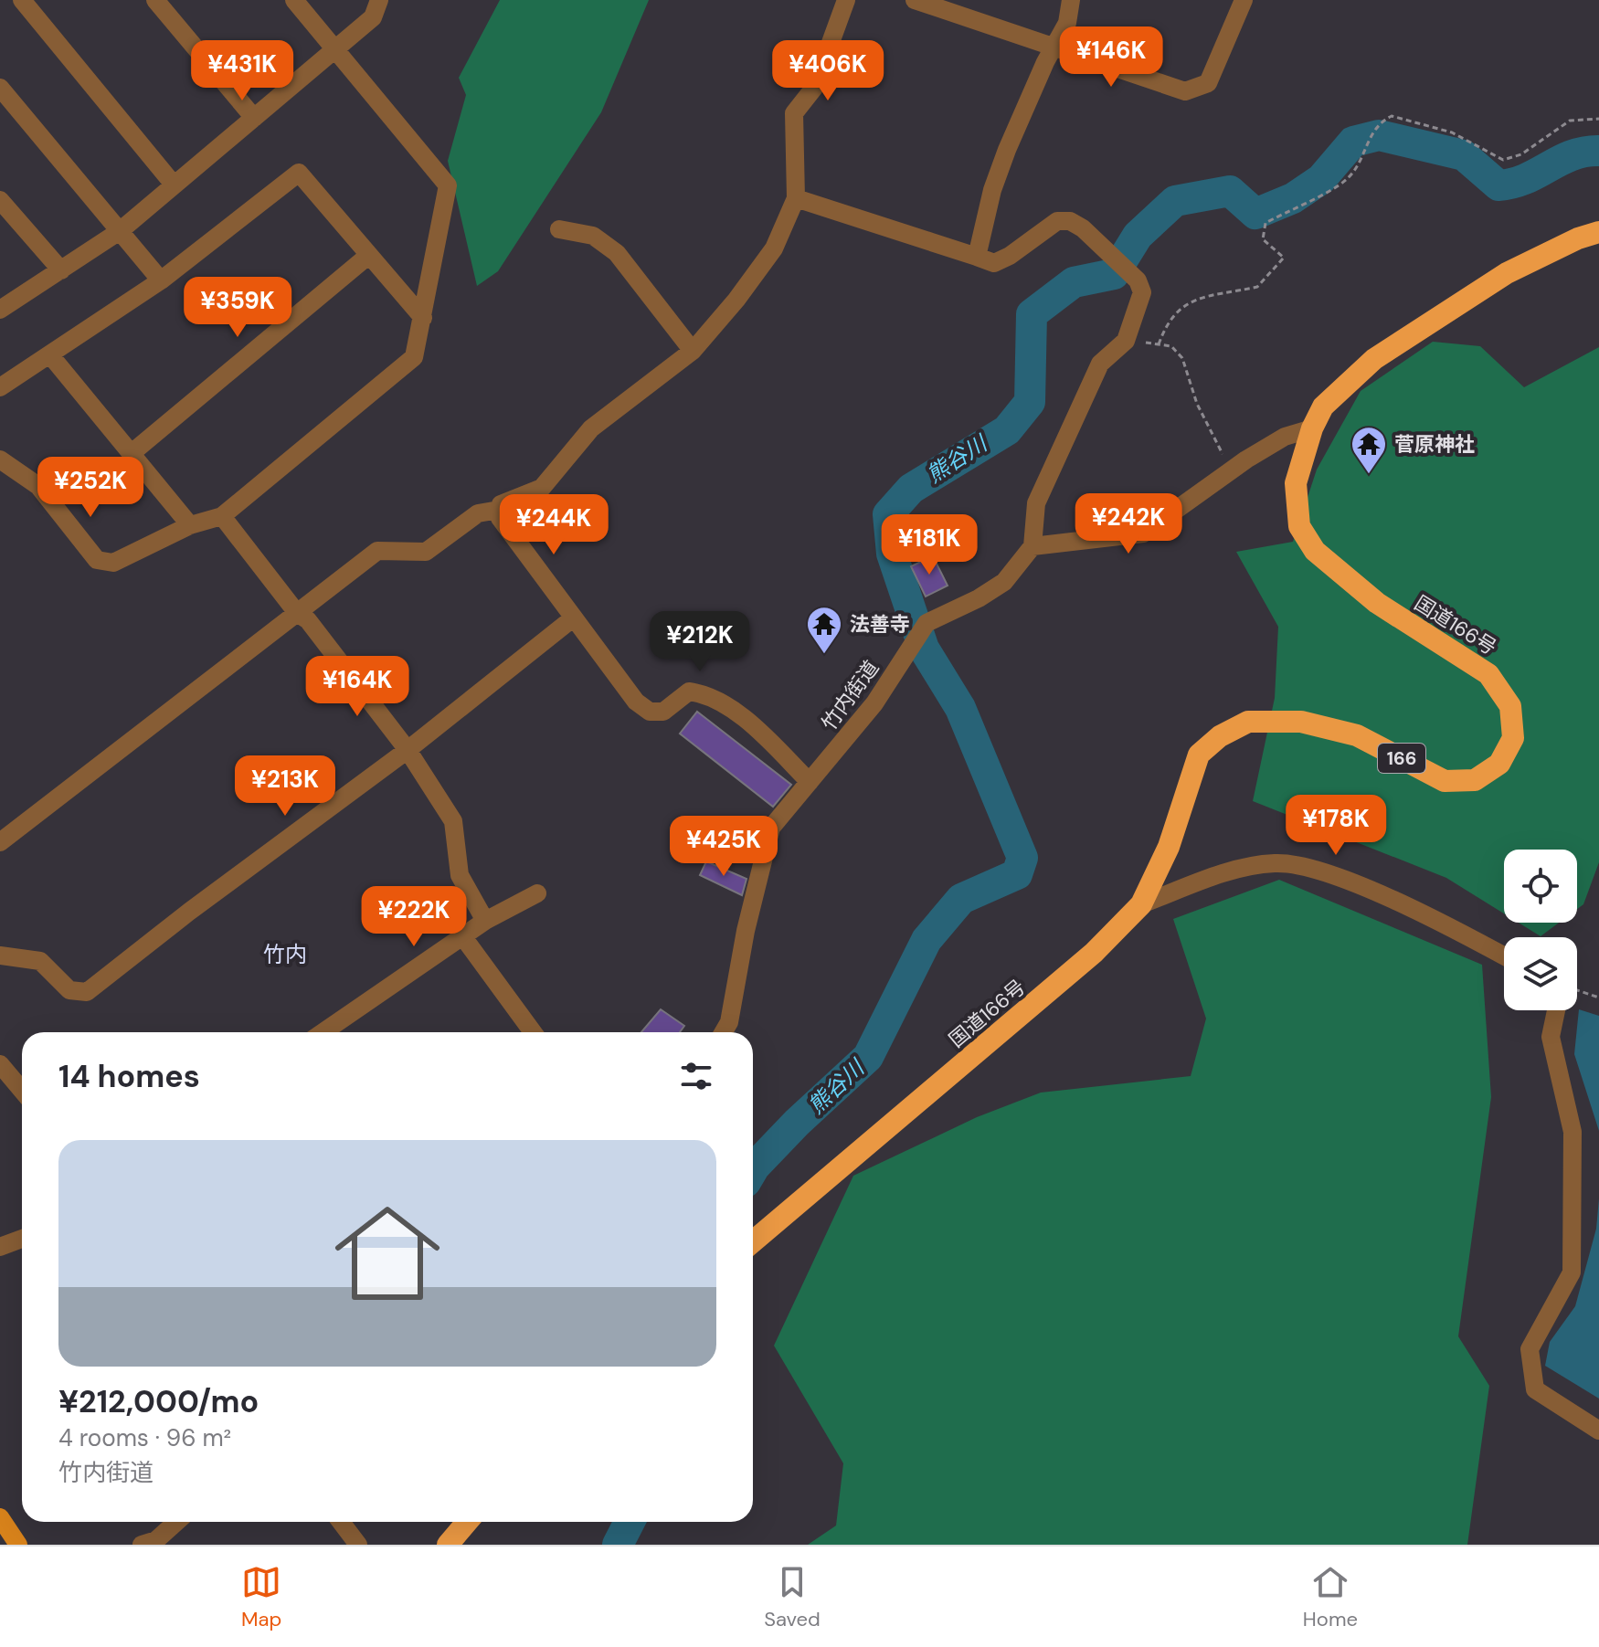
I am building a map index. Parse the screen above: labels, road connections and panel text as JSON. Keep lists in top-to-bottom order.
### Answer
{
  "streets": {
    "highway": ["国道166号", "166"],
    "street": ["竹内街道"]
  },
  "districts": ["竹内"],
  "water": ["熊谷川"],
  "places": {
    "temple": ["菅原神社", "法善寺"]
  },
  "page": {
    "price": [
      "¥146K",
      "¥431K",
      "¥406K",
      "¥359K",
      "¥252K",
      "¥242K",
      "¥244K",
      "¥181K",
      "¥212K",
      "¥164K",
      "¥213K",
      "¥178K",
      "¥425K",
      "¥222K"
    ],
    "heading": "14 homes",
    "list": [
      {
        "name": "¥212,000/mo",
        "note": "4 rooms · 96 m² · 竹内街道"
      }
    ],
    "tabs": ["Map", "Saved", "Home"]
  }
}
